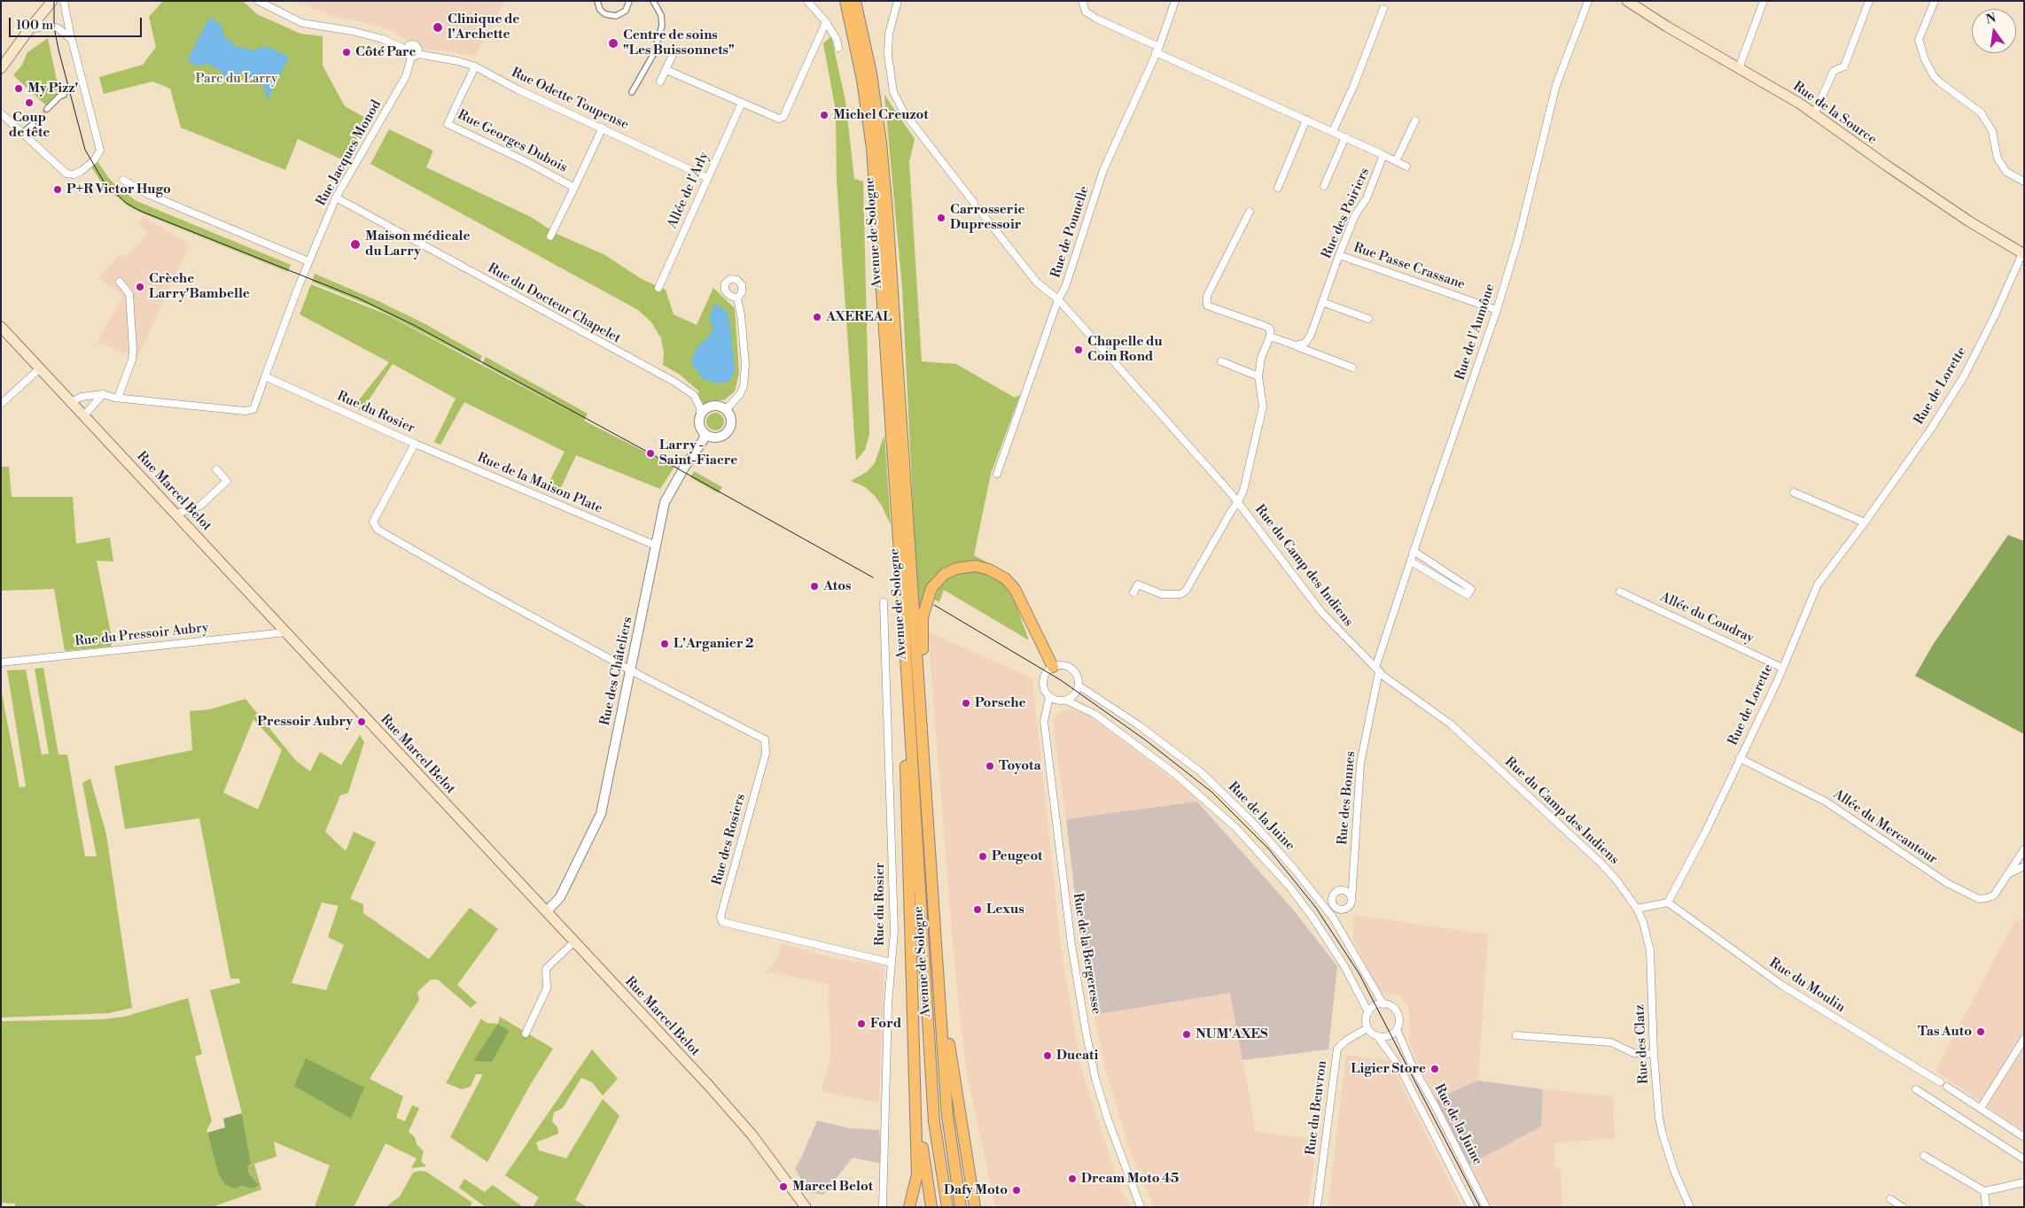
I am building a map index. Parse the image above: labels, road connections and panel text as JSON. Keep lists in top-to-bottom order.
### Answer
{
  "streets": {
    "main road": ["Rue de la Source", "Avenue de Sologne", "Rue Marcel Belot"],
    "street": [
      "Rue Odette Toupense",
      "Rue Georges Dubois",
      "Rue Jacques Monod",
      "Allée de l'Arly",
      "Rue des Poiriers",
      "Rue de Pounelle",
      "Rue Passe Crassane",
      "Rue du Docteur Chapelet",
      "Rue de l'Aumône",
      "Rue de Lorette",
      "Rue du Rosier",
      "Rue de la Maison Plate",
      "Rue du Camp des Indiens",
      "Allée du Coudray",
      "Rue du Pressoir Aubry",
      "Rue des Châteliers",
      "Rue des Bonnes",
      "Rue de la Juine",
      "Allée du Mercantour",
      "Rue des Rosiers",
      "Rue de la Bergeresse",
      "Rue du Moulin",
      "Rue des Clatz",
      "Rue du Beuvron"
    ]
  },
  "crossings": [
    ["Rue Odette Toupense", "Rue Georges Dubois"],
    ["Rue Odette Toupense", "Rue Jacques Monod"],
    ["Rue Odette Toupense", "Allée de l'Arly"],
    ["Rue de la Source", "Rue de Lorette"],
    ["Rue Jacques Monod", "Rue du Docteur Chapelet"],
    ["Rue Jacques Monod", "Rue du Rosier"],
    ["Rue des Poiriers", "Rue de Pounelle"],
    ["Rue des Poiriers", "Rue Passe Crassane"],
    ["Rue de Pounelle", "Rue du Camp des Indiens"],
    ["Rue Passe Crassane", "Rue de l'Aumône"],
    ["Rue du Docteur Chapelet", "Rue des Châteliers"],
    ["Rue de l'Aumône", "Rue du Camp des Indiens"],
    ["Rue de l'Aumône", "Rue des Bonnes"],
    ["Rue de Lorette", "Allée du Coudray"],
    ["Rue de Lorette", "Allée du Mercantour"],
    ["Rue de Lorette", "Rue du Moulin"],
    ["Rue du Rosier", "Rue de la Maison Plate"],
    ["Rue du Rosier", "Rue des Châteliers"],
    ["Rue du Rosier", "Rue des Rosiers"],
    ["Rue de la Maison Plate", "Rue des Châteliers"],
    ["Rue Marcel Belot", "Rue du Pressoir Aubry"],
    ["Rue Marcel Belot", "Rue des Châteliers"],
    ["Rue du Camp des Indiens", "Rue des Bonnes"],
    ["Rue du Camp des Indiens", "Rue des Clatz"],
    ["Rue des Châteliers", "Rue des Rosiers"],
    ["Rue de la Juine", "Rue de la Bergeresse"],
    ["Rue de la Juine", "Rue du Beuvron"]
  ],
  "parks": ["Parc du Larry"],
  "places": [
    "Clinique de l'Archette",
    "Centre de soins \"Les Buissonnets\"",
    "Côté Parc",
    "My Pizz'",
    "Coup de tête",
    "Michel Creuzot",
    "P+R Victor Hugo",
    "Carrosserie Dupressoir",
    "Maison médicale du Larry",
    "Crèche Larry'Bambelle",
    "AXEREAL",
    "Chapelle du Coin Rond",
    "Larry - Saint-Fiacre",
    "Atos",
    "L'Arganier 2",
    "Porsche",
    "Pressoir Aubry",
    "Toyota",
    "Peugeot",
    "Lexus",
    "Ford",
    "Tas Auto",
    "NUM'AXES",
    "Ducati",
    "Ligier Store",
    "Dream Moto 45",
    "Marcel Belot",
    "Dafy Moto"
  ],
  "scale_bar": "100 m",
  "north": "top"
}
